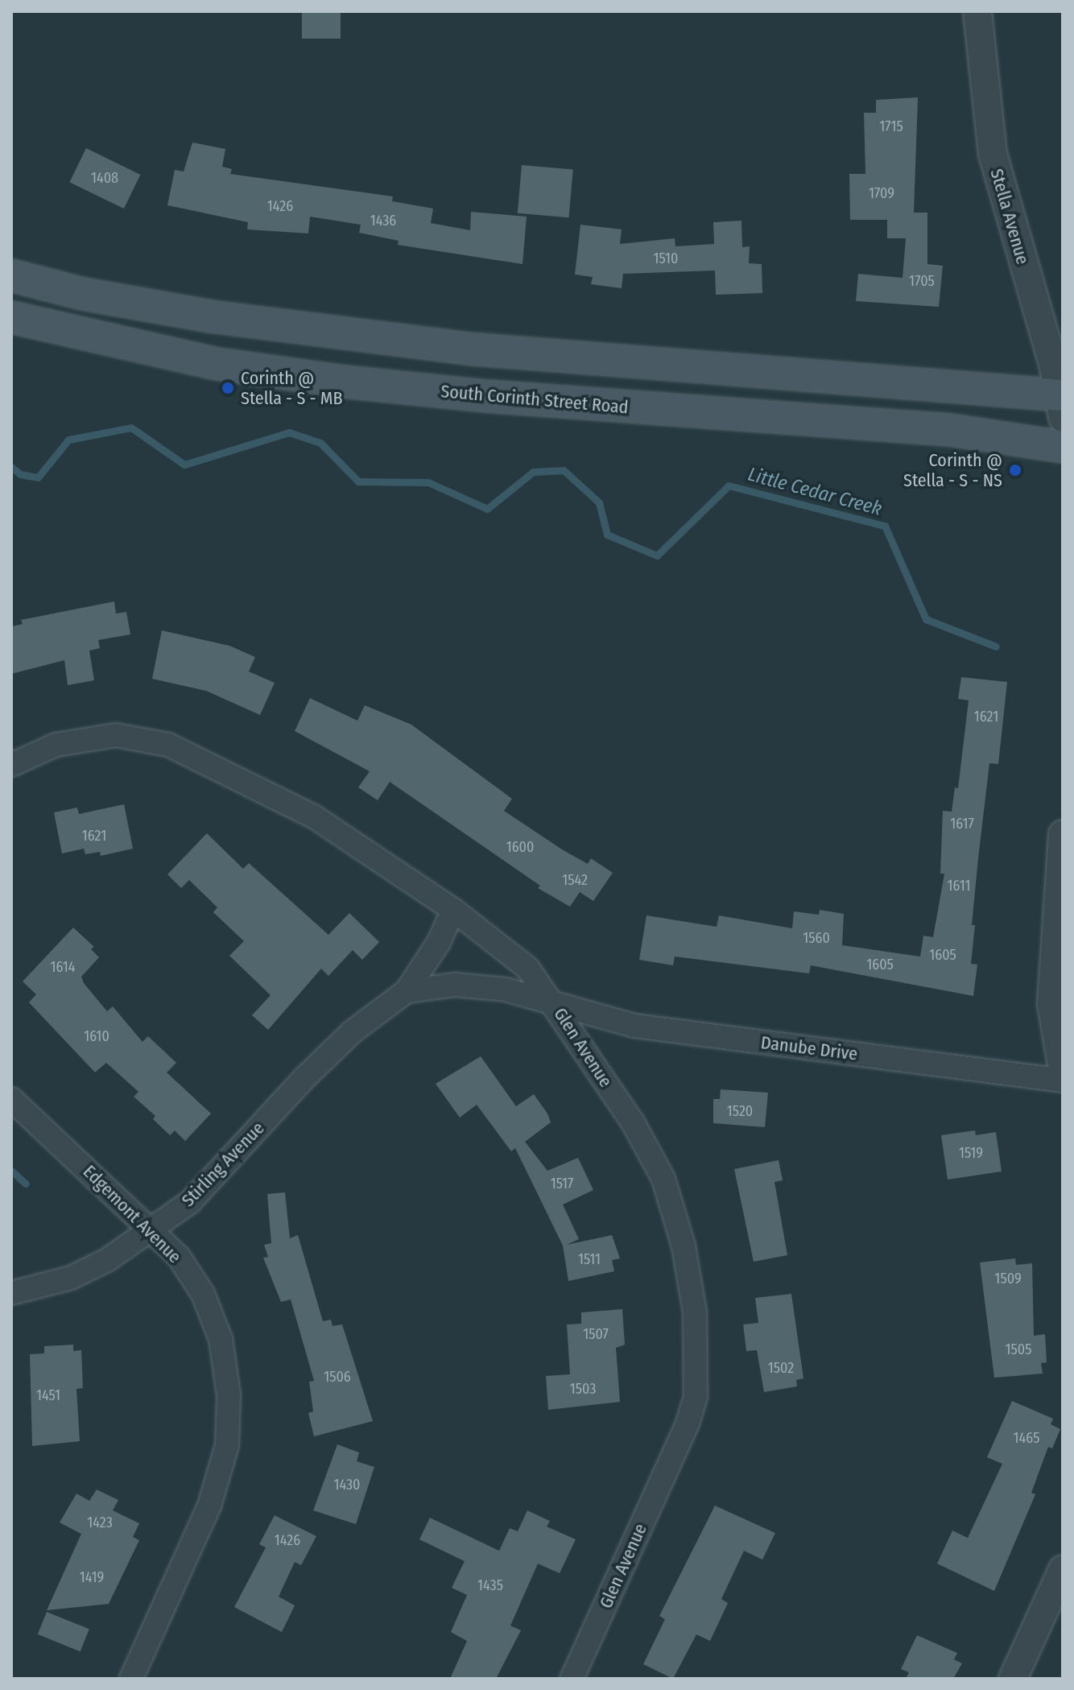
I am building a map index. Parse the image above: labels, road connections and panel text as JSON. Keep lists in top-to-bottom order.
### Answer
{
  "streets": {
    "main road": ["South Corinth Street Road"],
    "street": [
      "Stella Avenue",
      "Glen Avenue",
      "Danube Drive",
      "Stirling Avenue",
      "Edgemont Avenue"
    ]
  },
  "crossings": [
    ["Glen Avenue", "Danube Drive"],
    ["Glen Avenue", "Stirling Avenue"],
    ["Danube Drive", "Stirling Avenue"],
    ["Stirling Avenue", "Edgemont Avenue"]
  ],
  "water": ["Little Cedar Creek"],
  "places": ["Corinth @ Stella - S - MB", "Corinth @ Stella - S - NS"],
  "house_numbers": [
    "1715",
    "1408",
    "1709",
    "1426",
    "1436",
    "1510",
    "1705",
    "1621",
    "1617",
    "1621",
    "1600",
    "1542",
    "1611",
    "1560",
    "1605",
    "1605",
    "1614",
    "1610",
    "1520",
    "1519",
    "1517",
    "1511",
    "1509",
    "1507",
    "1505",
    "1502",
    "1506",
    "1503",
    "1451",
    "1465",
    "1430",
    "1423",
    "1426",
    "1419",
    "1435"
  ]
}
